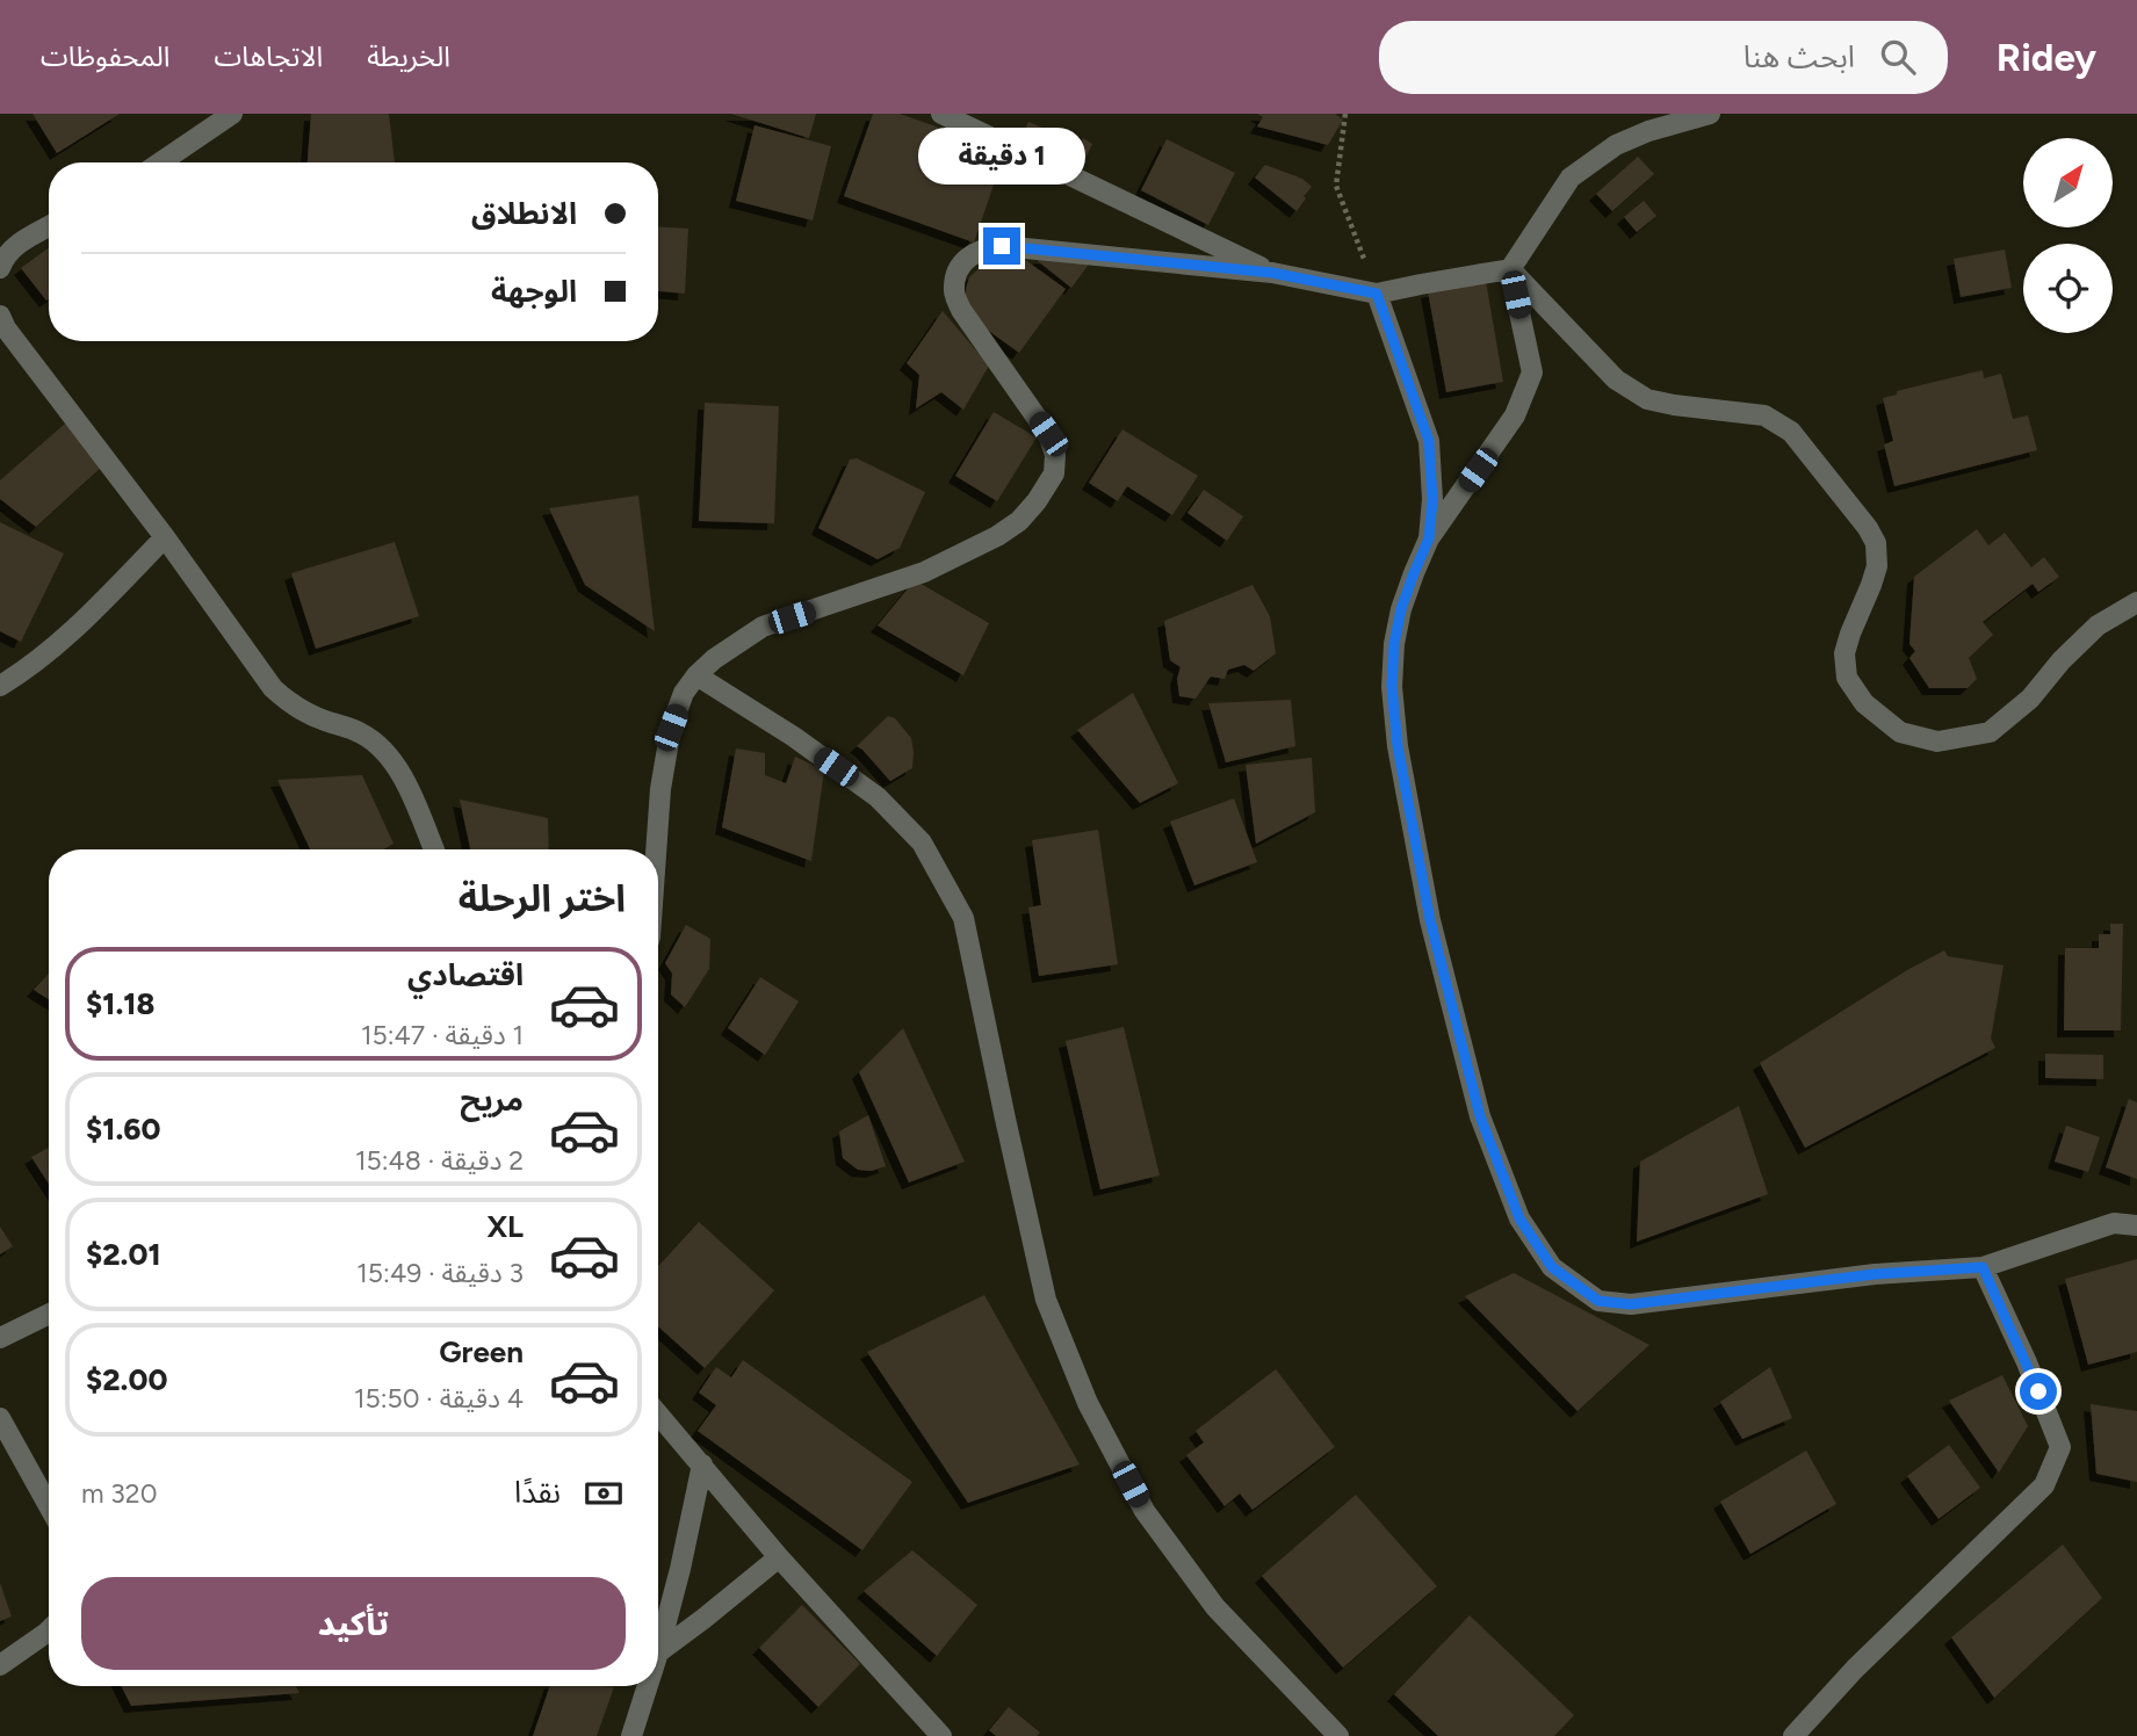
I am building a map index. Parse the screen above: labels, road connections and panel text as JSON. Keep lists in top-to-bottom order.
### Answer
{
  "north": "top right",
  "page": {
    "header": "Ridey",
    "search": "ابحث هنا",
    "nav": ["الخريطة", "الاتجاهات", "المحفوظات"],
    "bubble": "1 دقيقة",
    "banner": ["الانطلاق", "الوجهة"],
    "heading": "اختر الرحلة",
    "list": [
      {
        "name": "اقتصادي",
        "note": "1 دقيقة · 15:47",
        "value": "$1.18"
      },
      {
        "name": "مريح",
        "note": "2 دقيقة · 15:48",
        "value": "$1.60"
      },
      {
        "name": "XL",
        "note": "3 دقيقة · 15:49",
        "value": "$2.01"
      },
      {
        "name": "Green",
        "note": "4 دقيقة · 15:50",
        "value": "$2.00"
      }
    ],
    "pay": ["نقدًا", "320 m"],
    "buttons": "تأكيد"
  }
}
